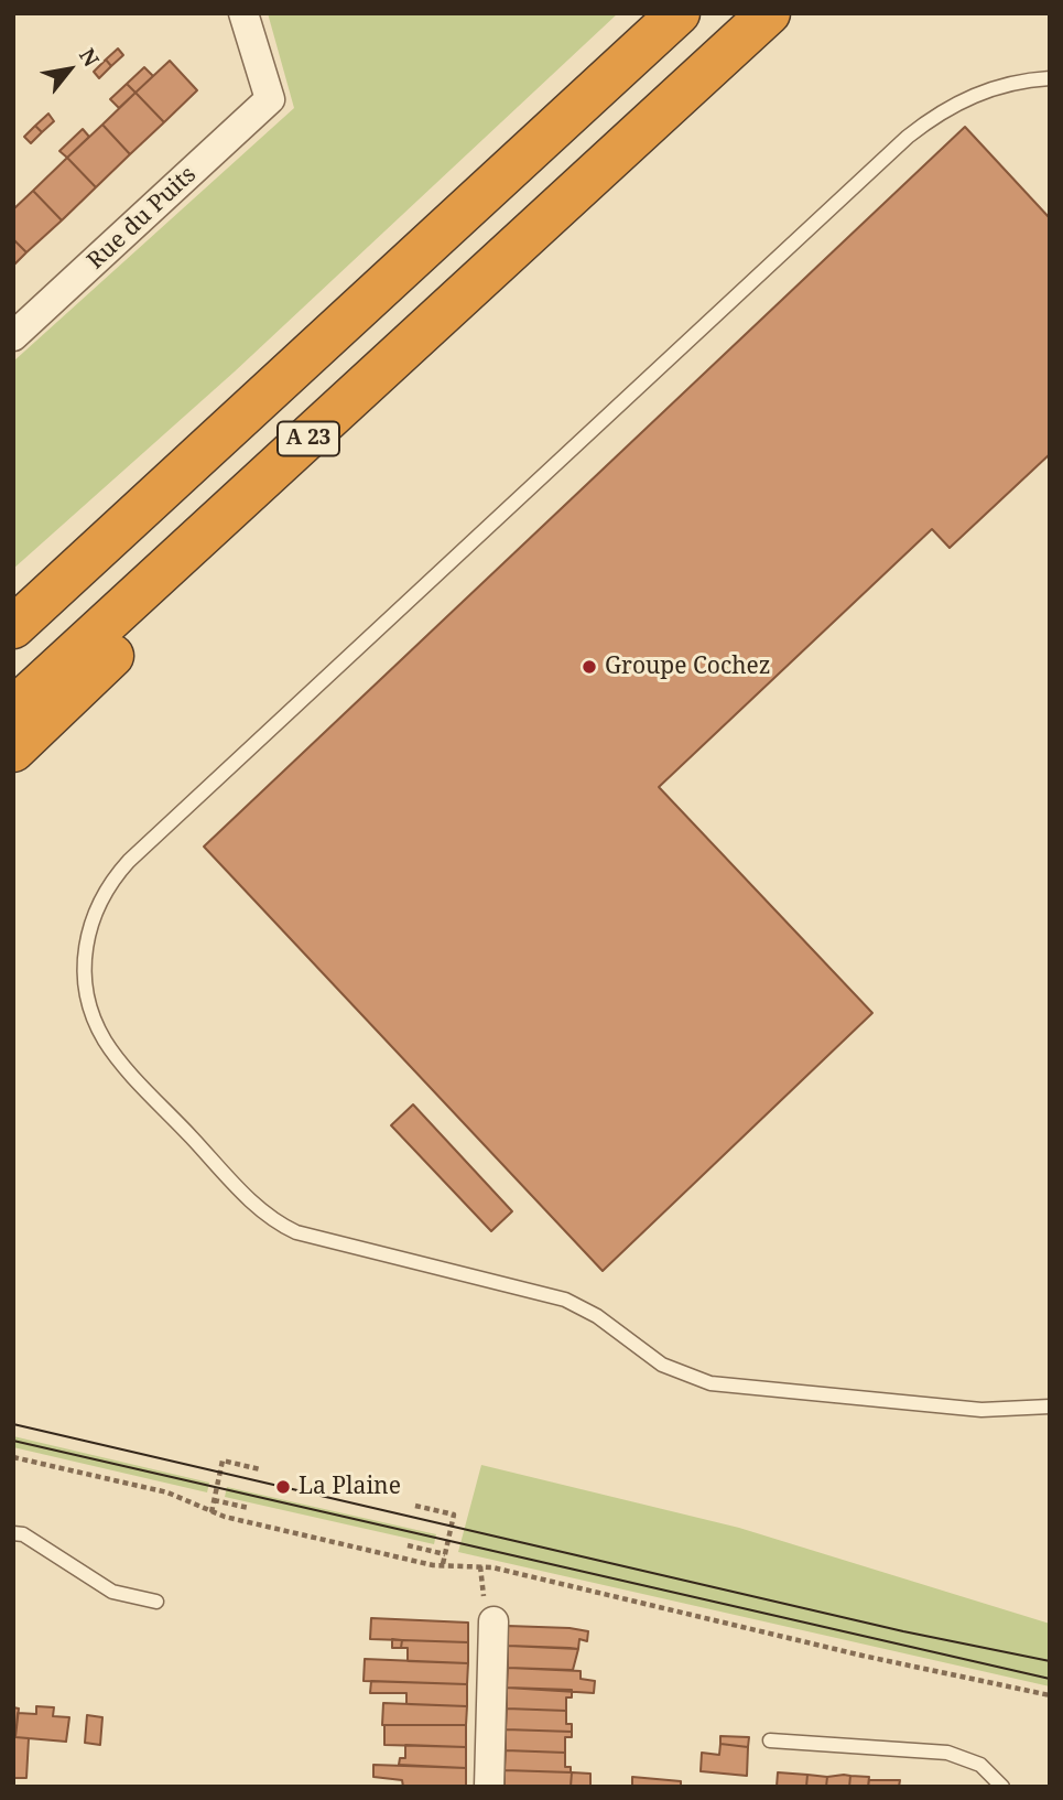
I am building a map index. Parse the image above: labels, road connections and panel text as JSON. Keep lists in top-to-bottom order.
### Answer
{
  "streets": {
    "highway": ["A 23"],
    "street": ["Rue du Puits"]
  },
  "places": ["Groupe Cochez", "La Plaine"],
  "north": "top right"
}
